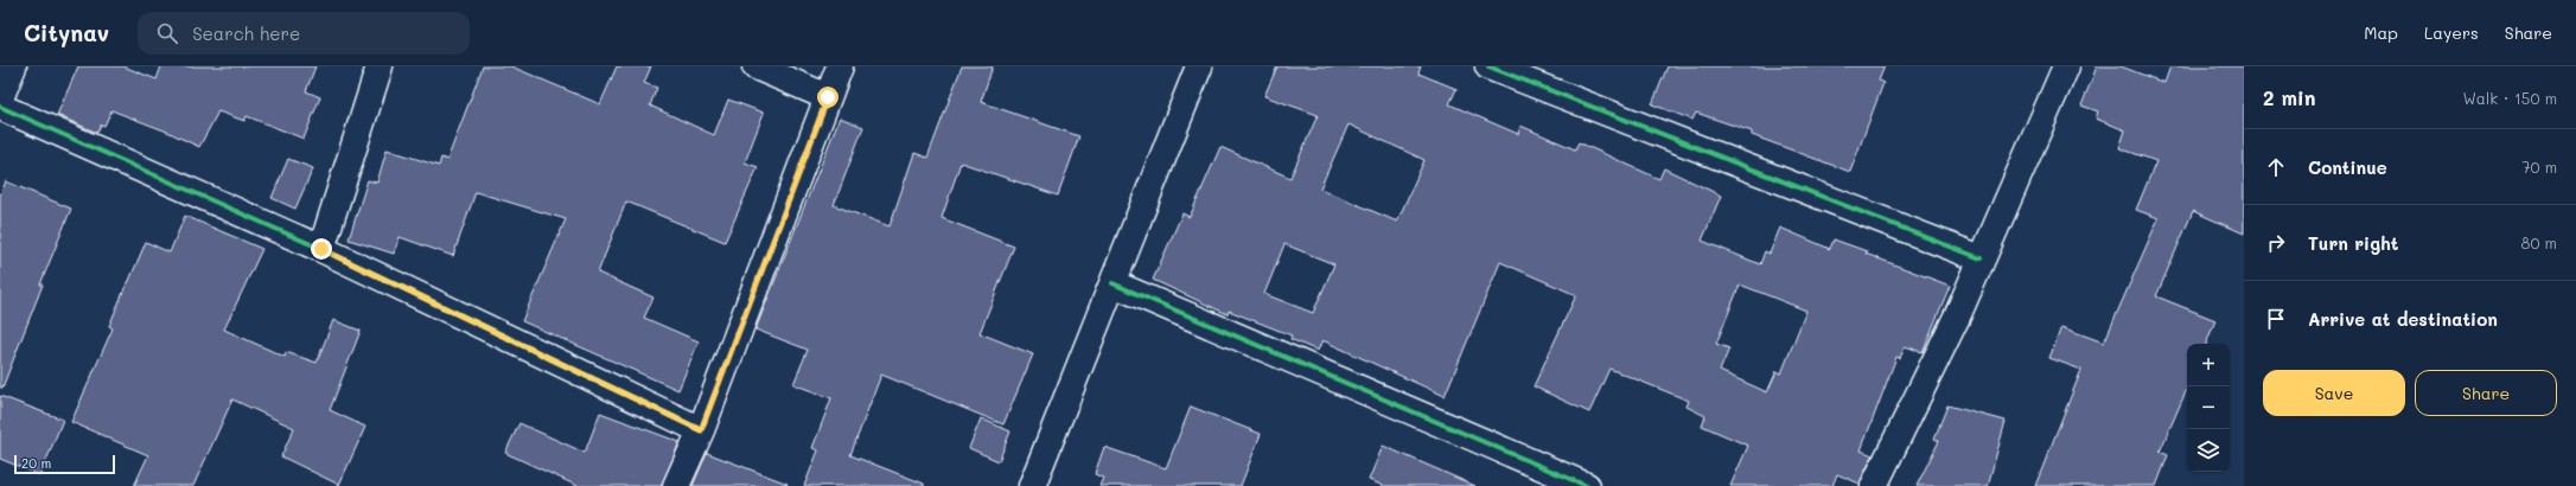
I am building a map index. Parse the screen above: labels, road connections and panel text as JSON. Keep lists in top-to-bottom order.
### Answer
{
  "scale_bar": "20 m",
  "page": {
    "header": "Citynav",
    "search": "Search here",
    "nav": ["Map", "Layers", "Share"],
    "heading": ["2 min", "Walk · 150 m"],
    "list": [
      ["Continue", "70 m"],
      ["Turn right", "80 m"],
      "Arrive at destination"
    ],
    "map_buttons": ["+", "−"],
    "buttons": ["Save", "Share"],
    "scale": "20 m"
  }
}
